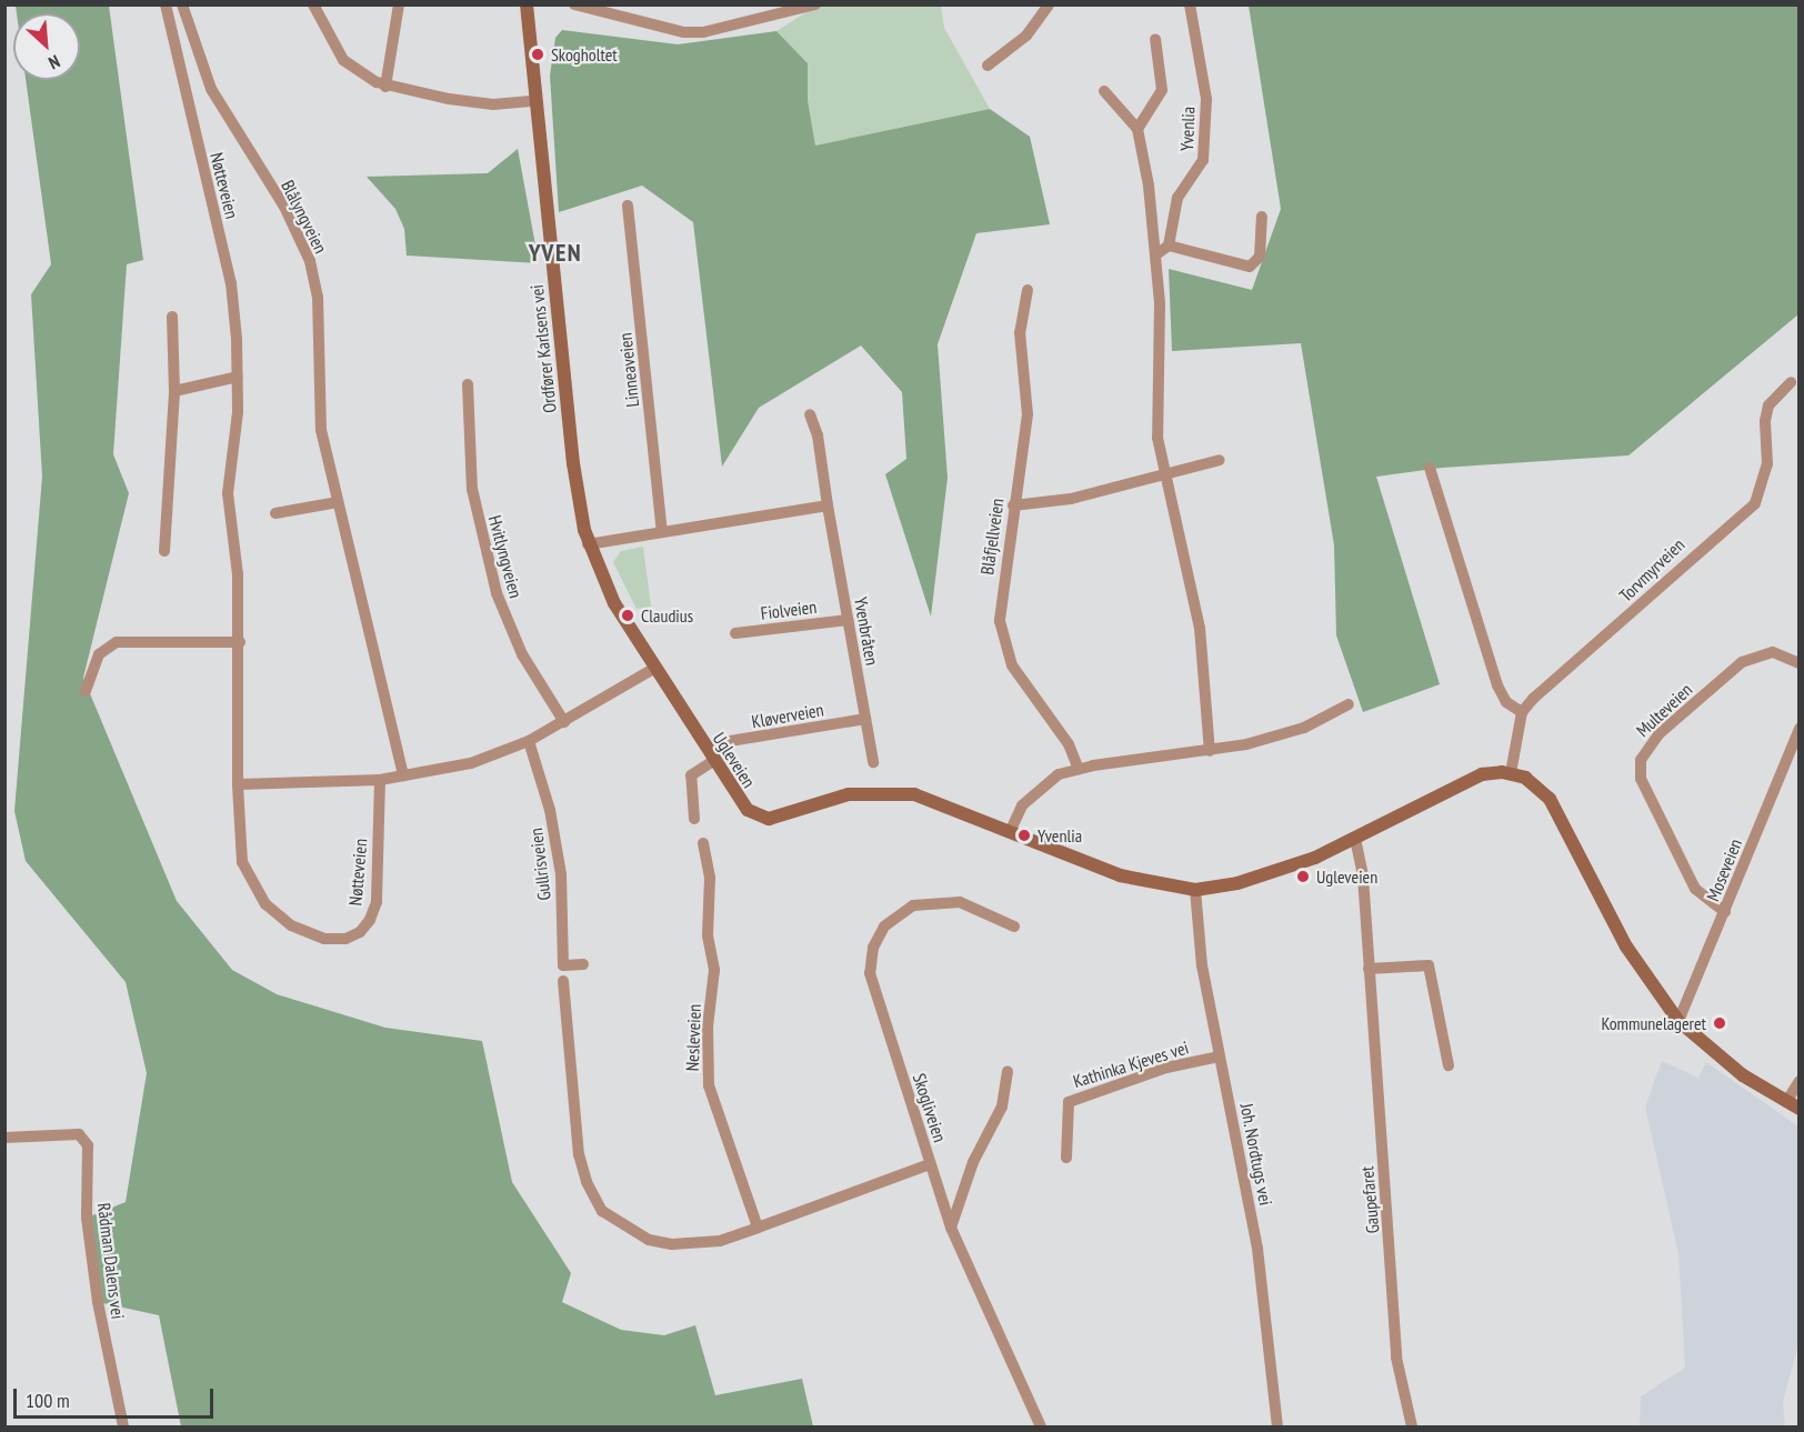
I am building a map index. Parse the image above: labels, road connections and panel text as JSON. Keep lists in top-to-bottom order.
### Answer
{
  "streets": {
    "street": [
      "Yvenlia",
      "Nøtteveien",
      "Blålyngveien",
      "Ordfører Karlsens vei",
      "Linneaveien",
      "Blåfjellveien",
      "Hvitlyngveien",
      "Torvmyrveien",
      "Fiolveien",
      "Yvenbråten",
      "Multeveien",
      "Kløverveien",
      "Ugleveien",
      "Gullrisveien",
      "Moseveien",
      "Nesleveien",
      "Kathinka Kjeves vei",
      "Skogliveien",
      "Joh. Nordtugs vei",
      "Gaupefaret",
      "Rådman Dalens vei"
    ]
  },
  "crossings": [
    ["Ordfører Karlsens vei", "Ugleveien"],
    ["Fiolveien", "Yvenbråten"],
    ["Yvenbråten", "Kløverveien"],
    ["Multeveien", "Moseveien"],
    ["Ugleveien", "Joh. Nordtugs vei"],
    ["Ugleveien", "Gaupefaret"],
    ["Kathinka Kjeves vei", "Joh. Nordtugs vei"]
  ],
  "districts": ["YVEN"],
  "places": [
    "Skogholtet",
    "Claudius",
    "Yvenlia",
    "Ugleveien",
    "Kommunelageret"
  ],
  "scale_bar": "100 m",
  "north": "bottom right"
}
